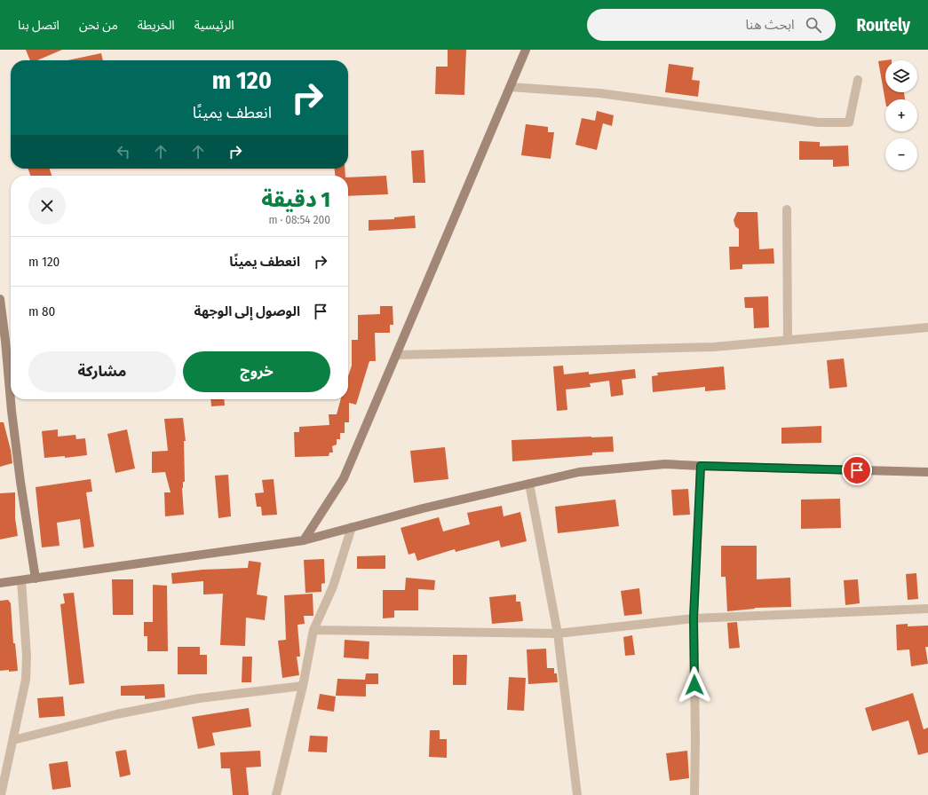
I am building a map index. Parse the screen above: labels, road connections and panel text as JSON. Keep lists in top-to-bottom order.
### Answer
{
  "page": {
    "header": "Routely",
    "search": "ابحث هنا",
    "nav": [
      "الرئيسية",
      "الخريطة",
      "من نحن",
      "اتصل بنا"
    ],
    "map_buttons": ["+", "−"],
    "turn": ["120 m", "انعطف يمينًا"],
    "heading": ["1 دقيقة", "200 m · 08:54"],
    "list": [
      {
        "name": "انعطف يمينًا",
        "value": "120 m"
      },
      {
        "name": "الوصول إلى الوجهة",
        "value": "80 m"
      }
    ],
    "buttons": ["خروج", "مشاركة"]
  }
}
